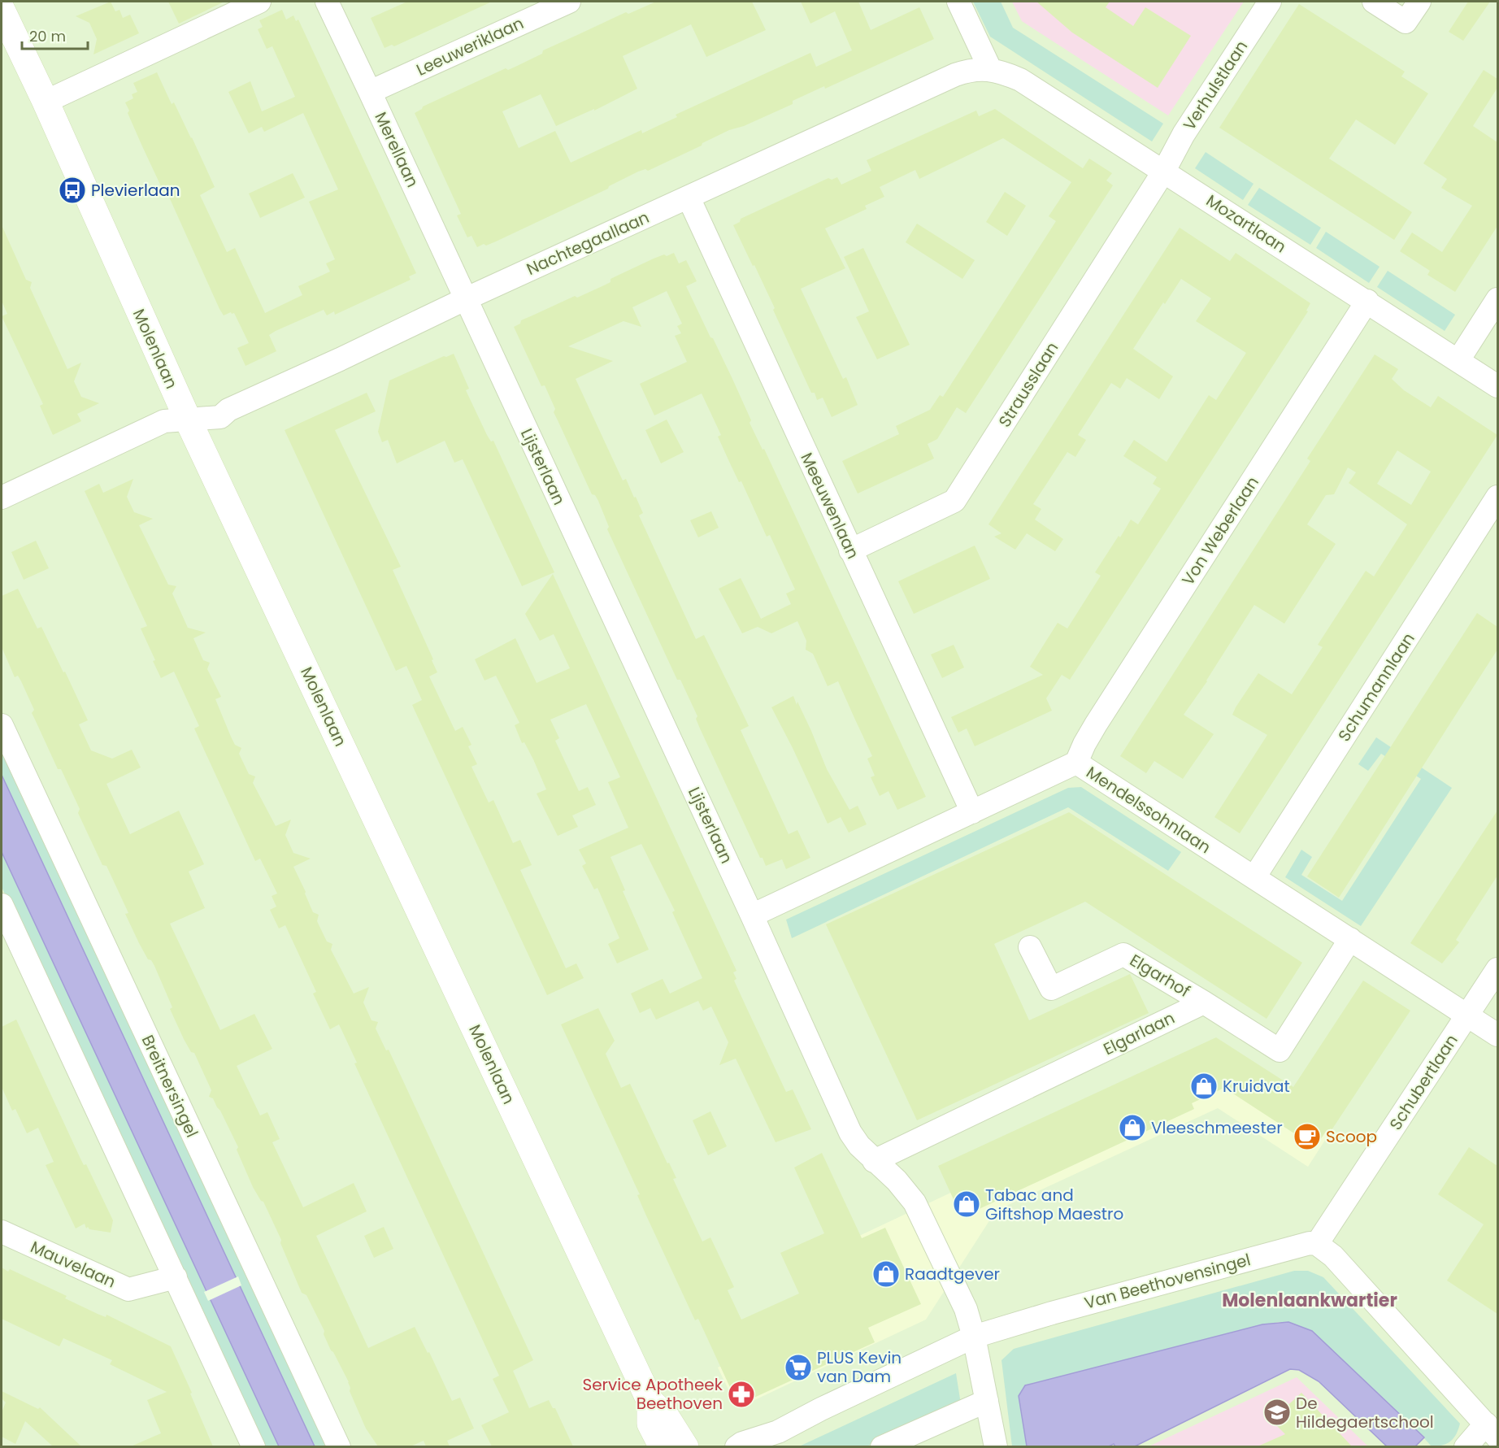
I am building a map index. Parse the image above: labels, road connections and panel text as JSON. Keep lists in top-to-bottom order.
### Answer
{
  "streets": {
    "main road": ["Molenlaan"],
    "street": [
      "Leeuweriklaan",
      "Verhulstlaan",
      "Merellaan",
      "Mozartlaan",
      "Nachtegaallaan",
      "Strausslaan",
      "Lijsterlaan",
      "Meeuwenlaan",
      "Von Weberlaan",
      "Schumannlaan",
      "Mendelssohnlaan",
      "Elgarhof",
      "Elgarlaan",
      "Schubertlaan",
      "Breitnersingel",
      "Mauvelaan",
      "Van Beethovensingel"
    ]
  },
  "crossings": [
    ["Leeuweriklaan", "Merellaan"],
    ["Verhulstlaan", "Mozartlaan"],
    ["Verhulstlaan", "Strausslaan"],
    ["Merellaan", "Nachtegaallaan"],
    ["Merellaan", "Lijsterlaan"],
    ["Mozartlaan", "Nachtegaallaan"],
    ["Mozartlaan", "Strausslaan"],
    ["Mozartlaan", "Von Weberlaan"],
    ["Nachtegaallaan", "Molenlaan"],
    ["Nachtegaallaan", "Lijsterlaan"],
    ["Nachtegaallaan", "Meeuwenlaan"],
    ["Strausslaan", "Meeuwenlaan"],
    ["Lijsterlaan", "Mendelssohnlaan"],
    ["Lijsterlaan", "Elgarlaan"],
    ["Lijsterlaan", "Van Beethovensingel"],
    ["Meeuwenlaan", "Mendelssohnlaan"],
    ["Von Weberlaan", "Mendelssohnlaan"],
    ["Schumannlaan", "Mendelssohnlaan"],
    ["Mendelssohnlaan", "Schubertlaan"],
    ["Elgarhof", "Elgarlaan"],
    ["Schubertlaan", "Van Beethovensingel"]
  ],
  "districts": ["Molenlaankwartier"],
  "places": {
    "bus stop": ["Plevierlaan"],
    "shop": [
      "Kruidvat",
      "Vleeschmeester",
      "Tabac and Giftshop Maestro",
      "Raadtgever"
    ],
    "cafe": ["Scoop"],
    "supermarket": ["PLUS Kevin van Dam"],
    "pharmacy": ["Service Apotheek Beethoven"],
    "school or university": ["De Hildegaertschool"]
  },
  "scale_bar": "20 m"
}
